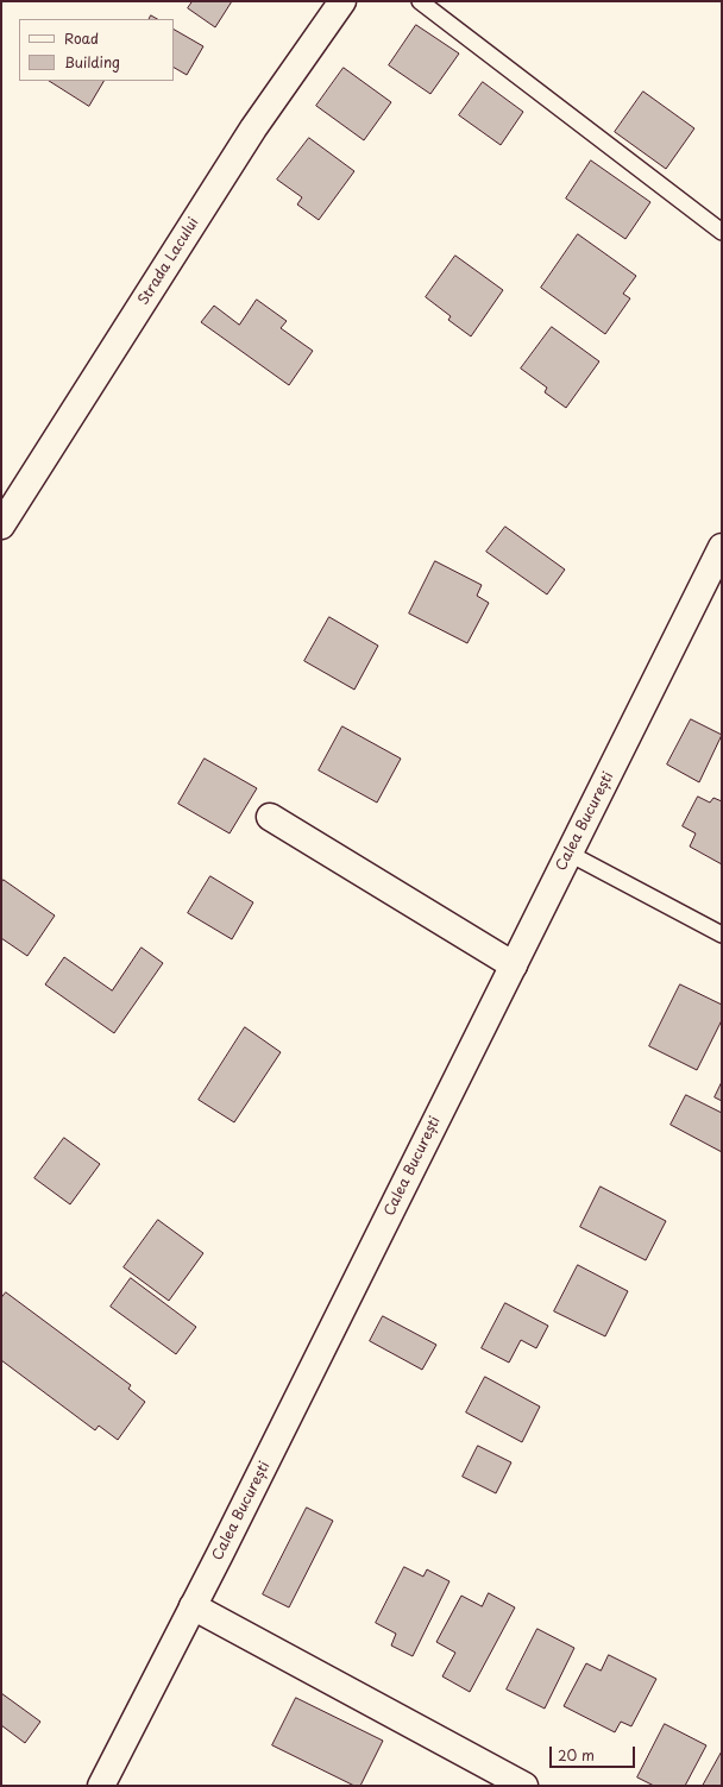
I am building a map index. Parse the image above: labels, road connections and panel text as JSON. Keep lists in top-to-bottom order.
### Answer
{
  "streets": {
    "main road": ["Strada Lacului", "Calea București"]
  },
  "legend": ["Road", "Building"],
  "scale_bar": "20 m"
}
